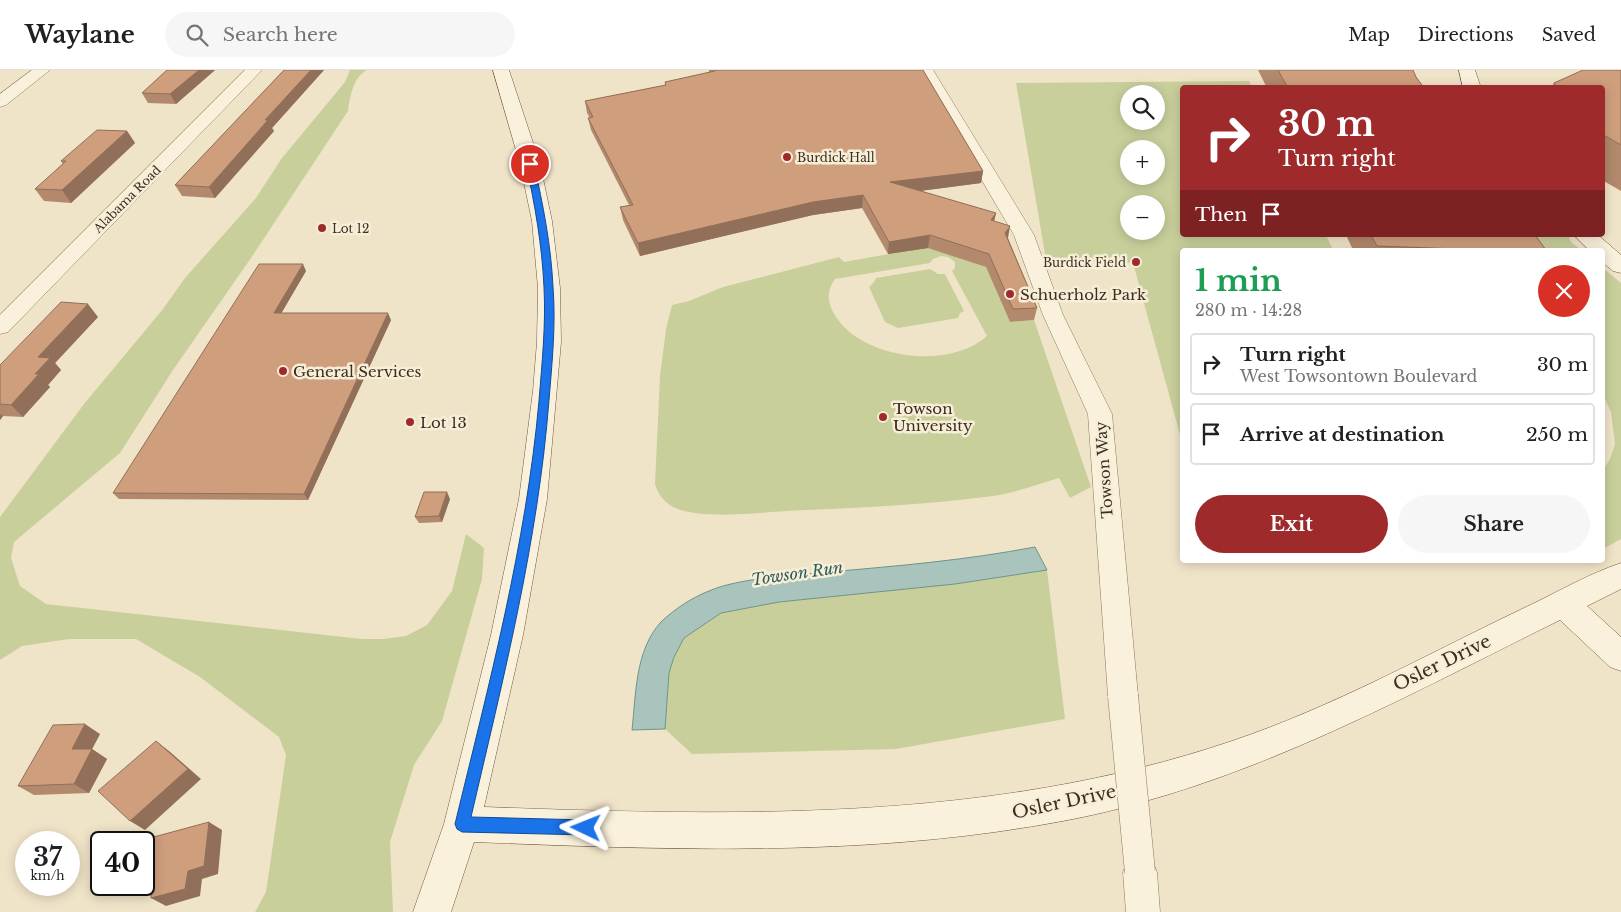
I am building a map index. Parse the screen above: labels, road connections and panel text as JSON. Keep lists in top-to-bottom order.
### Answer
{
  "streets": {
    "main road": ["Osler Drive"],
    "street": ["Alabama Road", "Towson Way"]
  },
  "water": ["Towson Run"],
  "places": [
    "Burdick Hall",
    "Lot 12",
    "Burdick Field",
    "Schuerholz Park",
    "General Services",
    "Towson University",
    "Lot 13"
  ],
  "page": {
    "header": "Waylane",
    "search": "Search here",
    "nav": ["Map", "Directions", "Saved"],
    "map_buttons": ["+", "−"],
    "turn": ["30 m", "Turn right"],
    "then": "Then",
    "heading": ["1 min", "280 m · 14:28"],
    "list": [
      {
        "name": "Turn right",
        "note": "West Towsontown Boulevard",
        "value": "30 m"
      },
      {
        "name": "Arrive at destination",
        "value": "250 m"
      }
    ],
    "buttons": ["Exit", "Share"],
    "speed": "37 km/h",
    "limit": "40"
  }
}
